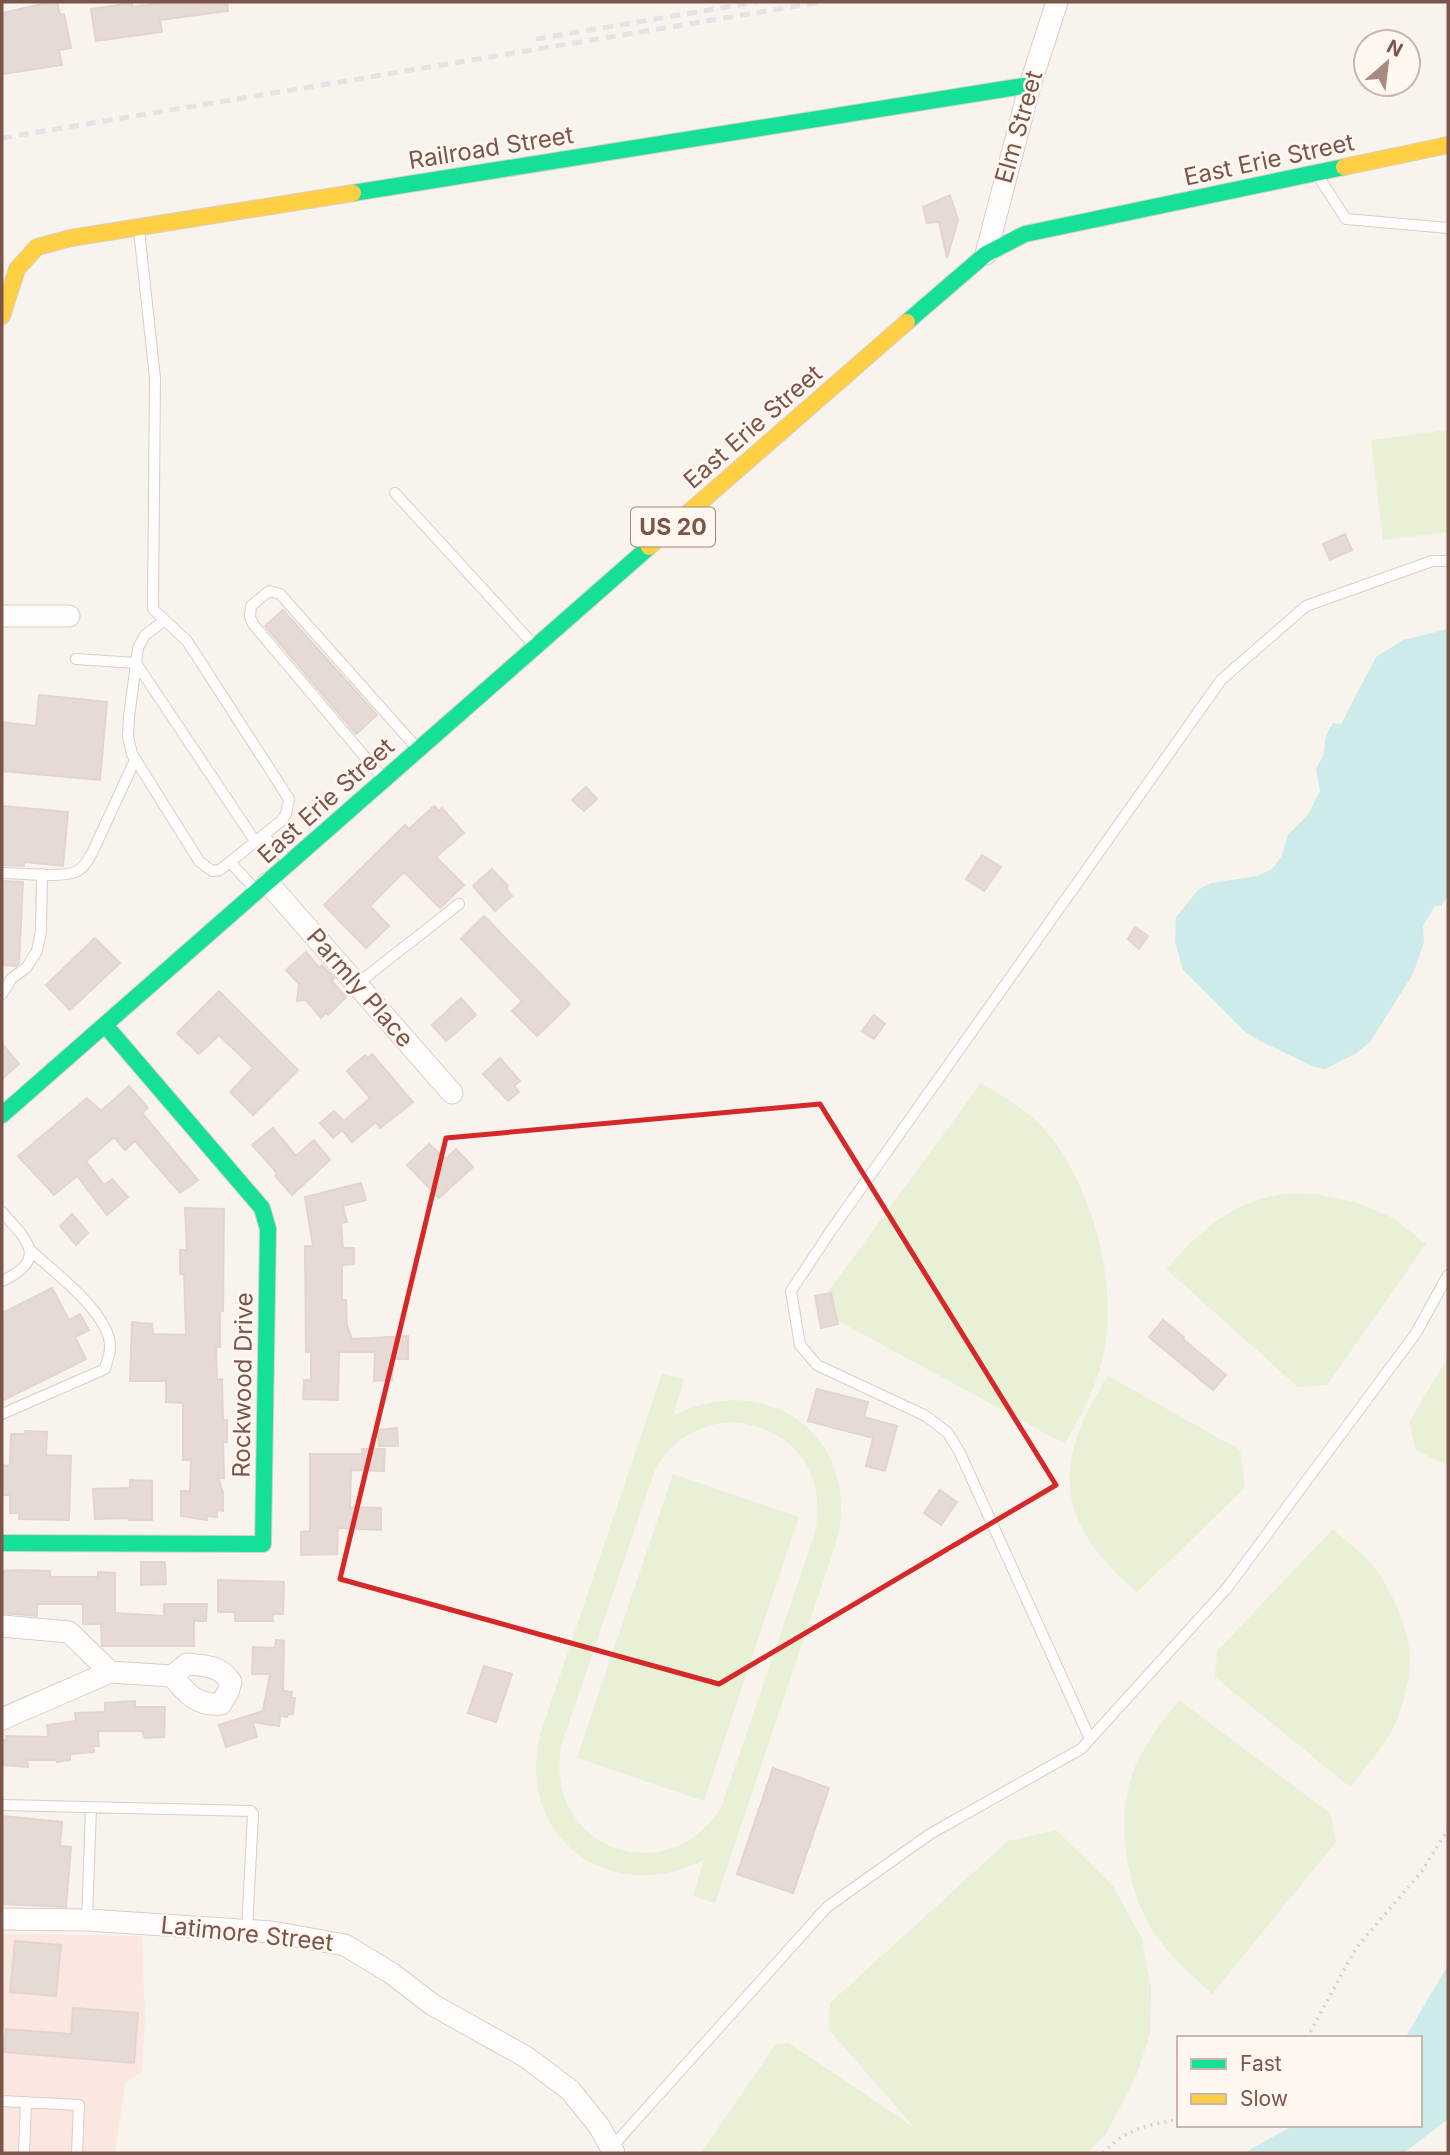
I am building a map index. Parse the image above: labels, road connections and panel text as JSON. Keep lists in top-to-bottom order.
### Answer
{
  "streets": {
    "street": [
      "Elm Street",
      "Railroad Street",
      "East Erie Street",
      "US 20",
      "Parmly Place",
      "Rockwood Drive",
      "Latimore Street"
    ]
  },
  "crossings": [
    ["Elm Street", "Railroad Street"],
    ["Elm Street", "East Erie Street"],
    ["East Erie Street", "Parmly Place"],
    ["East Erie Street", "Rockwood Drive"]
  ],
  "legend": ["Fast", "Slow"],
  "north": "top right"
}
